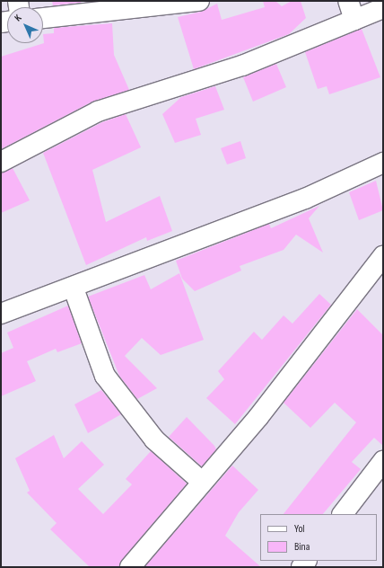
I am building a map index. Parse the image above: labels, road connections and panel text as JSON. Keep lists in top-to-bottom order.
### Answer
{
  "legend": ["Yol", "Bina"],
  "north": "top left"
}
